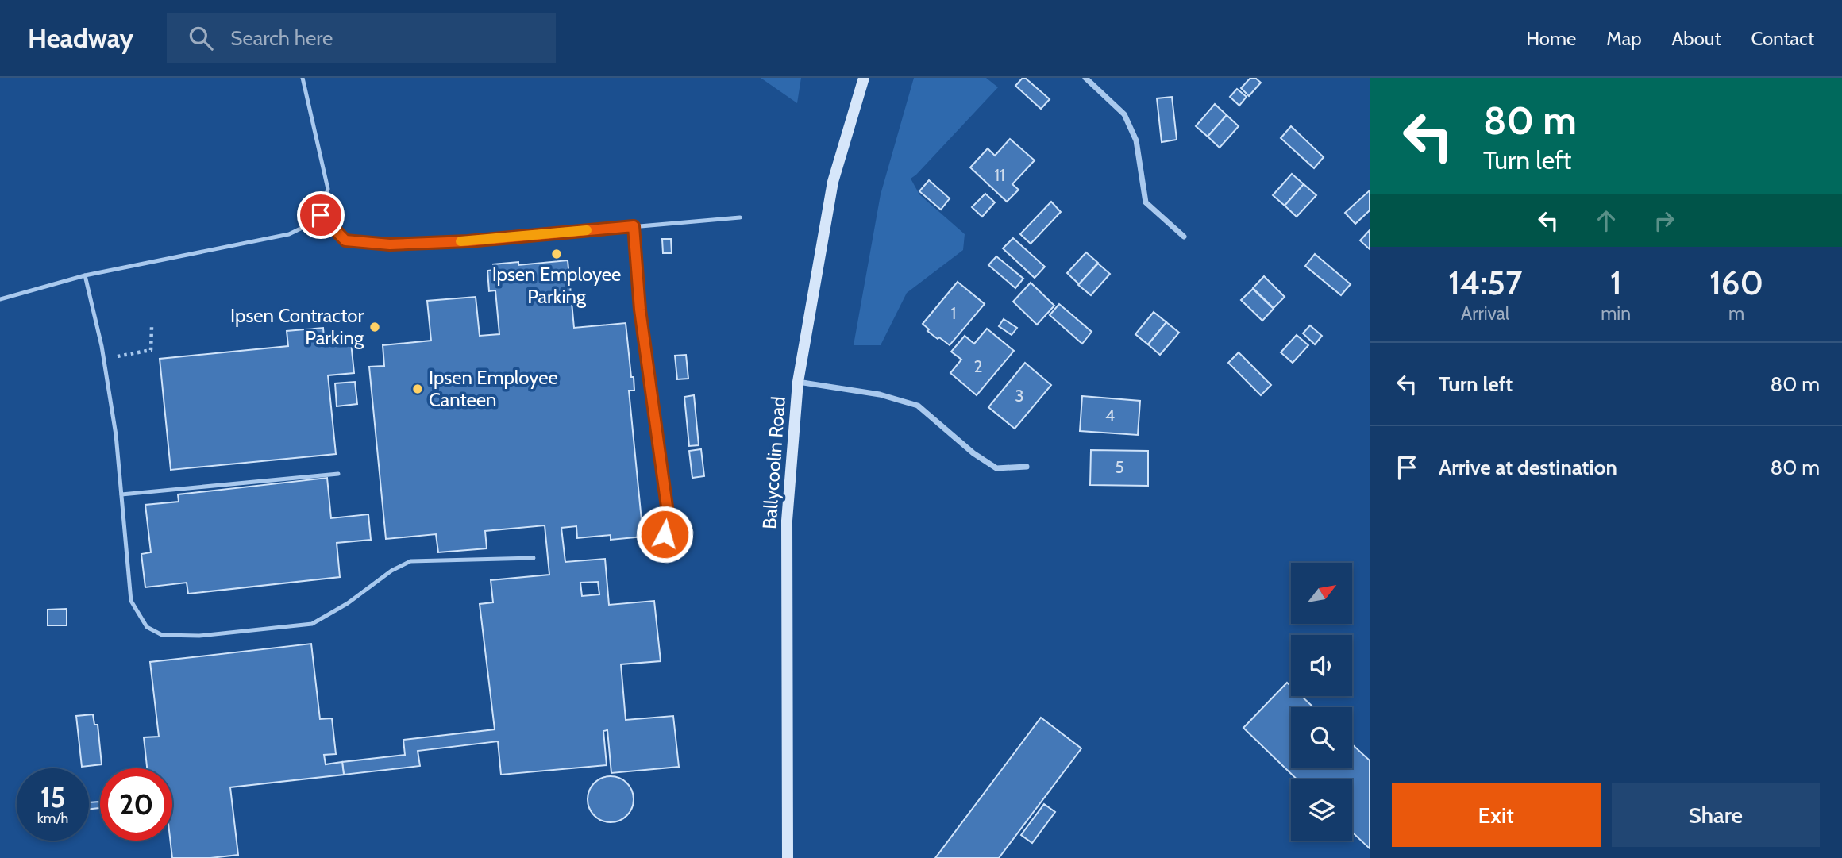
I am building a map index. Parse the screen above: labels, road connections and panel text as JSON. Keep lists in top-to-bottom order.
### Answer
{
  "streets": {
    "main road": ["Ballycoolin Road"]
  },
  "places": ["Ipsen Employee Parking", "Ipsen Contractor Parking", "Ipsen Employee Canteen"],
  "house_numbers": [
    "11",
    "1",
    "2",
    "3",
    "4",
    "5"
  ],
  "north": "top right",
  "page": {
    "header": "Headway",
    "search": "Search here",
    "nav": [
      "Home",
      "Map",
      "About",
      "Contact"
    ],
    "turn": ["80 m", "Turn left"],
    "eta": [
      "14:57",
      "Arrival",
      "1",
      "min",
      "160",
      "m"
    ],
    "list": [
      {
        "name": "Turn left",
        "value": "80 m"
      },
      {
        "name": "Arrive at destination",
        "value": "80 m"
      }
    ],
    "speed": "15 km/h",
    "limit": "20",
    "buttons": ["Exit", "Share"]
  }
}
